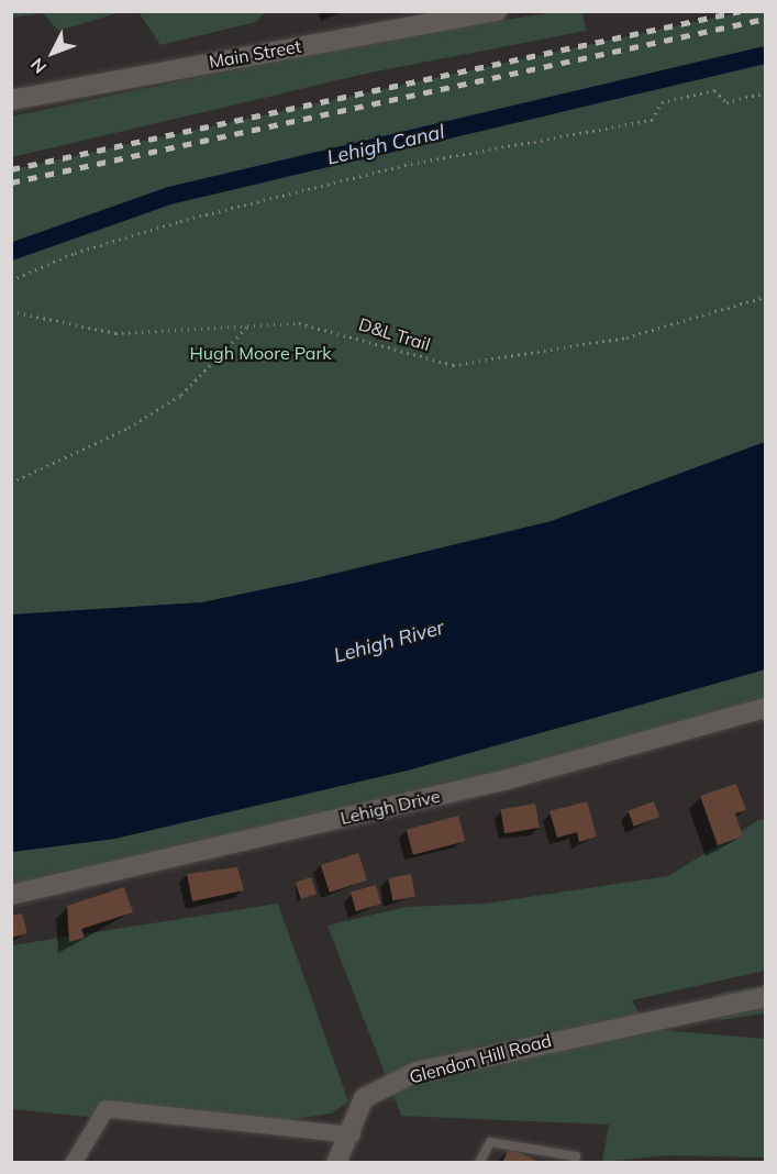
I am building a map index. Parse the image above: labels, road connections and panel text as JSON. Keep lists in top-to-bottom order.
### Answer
{
  "streets": {
    "street": ["Main Street", "Lehigh Drive", "Glendon Hill Road"],
    "path": ["D&L Trail"]
  },
  "water": ["Lehigh Canal", "Lehigh River"],
  "parks": ["Hugh Moore Park"],
  "north": "bottom left"
}
